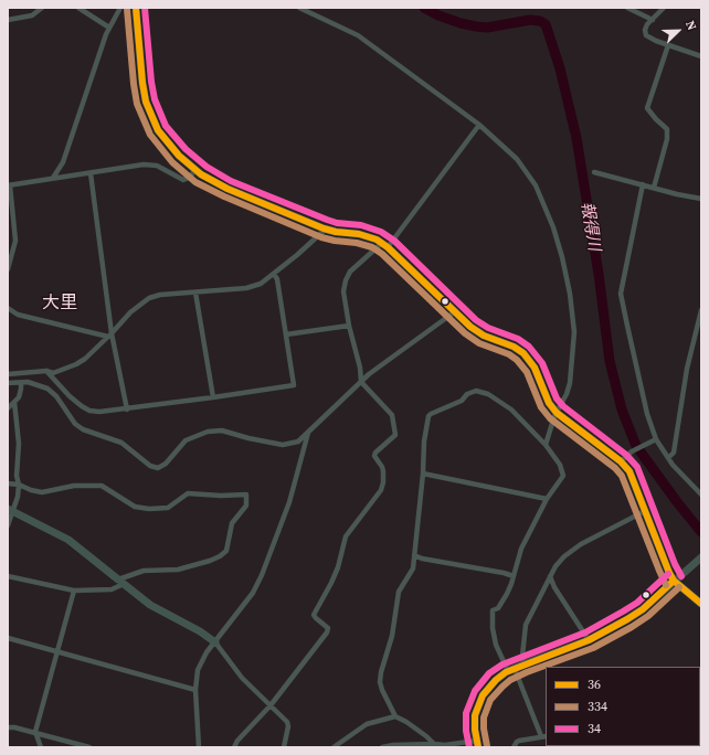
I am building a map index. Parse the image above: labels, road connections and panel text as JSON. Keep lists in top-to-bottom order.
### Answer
{
  "districts": ["大里"],
  "water": ["報得川"],
  "lines": ["transit line 36", "transit line 34", "transit line 334"],
  "legend": ["36", "334", "34"],
  "north": "top right"
}
